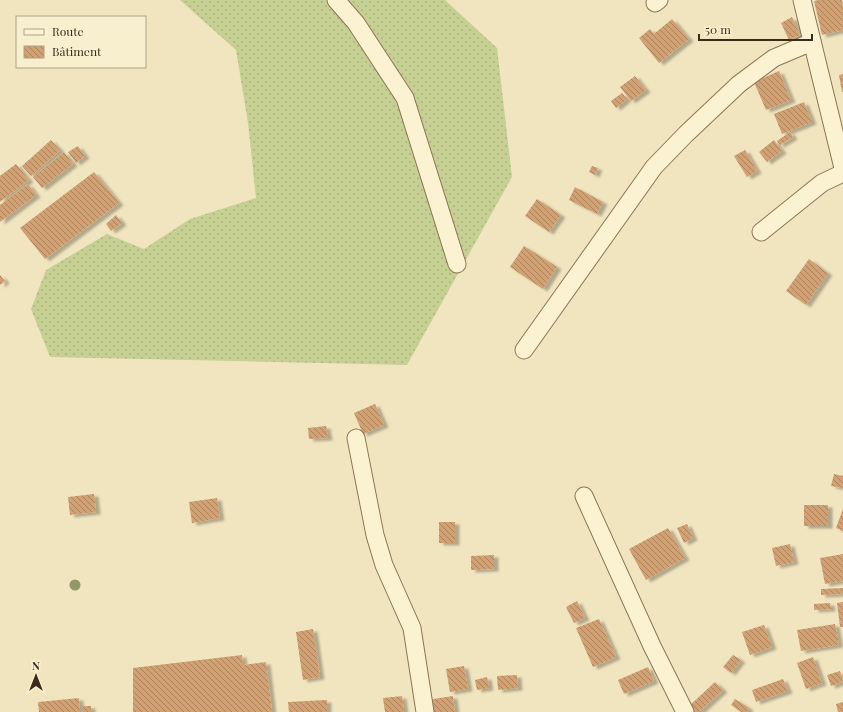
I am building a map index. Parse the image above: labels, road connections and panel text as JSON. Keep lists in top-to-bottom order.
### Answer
{
  "legend": ["Route", "Bâtiment"],
  "scale_bar": "50 m",
  "north": "top"
}
